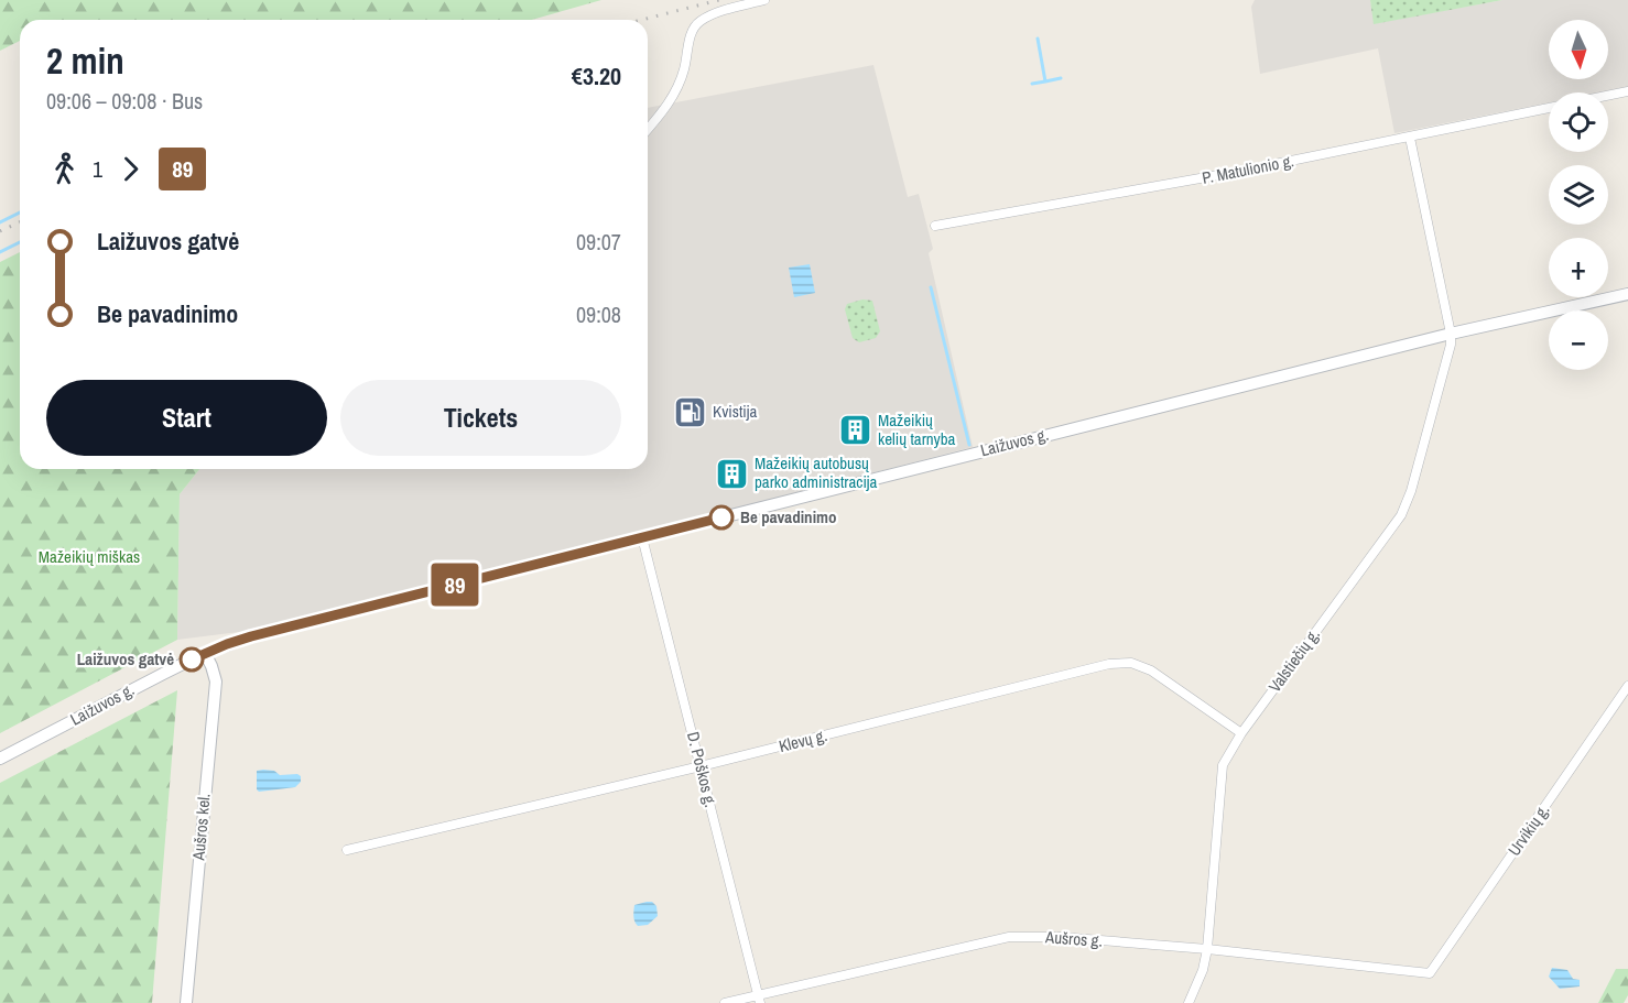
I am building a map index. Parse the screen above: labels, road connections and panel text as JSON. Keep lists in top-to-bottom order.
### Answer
{
  "streets": {
    "main road": ["Laižuvos g.", "Aušros kel."],
    "street": [
      "P. Matulionio g.",
      "Valstiečių g.",
      "Klevų g.",
      "D. Poškos g.",
      "Urvikių g.",
      "Aušros g."
    ]
  },
  "crossings": [
    ["Laižuvos g.", "Valstiečių g."],
    ["Laižuvos g.", "D. Poškos g."],
    ["Laižuvos g.", "Aušros kel."],
    ["Valstiečių g.", "Klevų g."],
    ["Valstiečių g.", "Aušros g."],
    ["Klevų g.", "D. Poškos g."],
    ["D. Poškos g.", "Aušros g."],
    ["Urvikių g.", "Aušros g."]
  ],
  "parks": ["Mažeikių miškas"],
  "places": {
    "fuel station": ["Kvistija"],
    "building": ["Mažeikių kelių tarnyba", "Mažeikių autobusų parko administracija"],
    "other": ["Be pavadinimo", "Laižuvos gatvė"]
  },
  "lines": ["bus line 89"],
  "north": "bottom",
  "page": {
    "on_map": "89",
    "map_buttons": ["+", "−"],
    "heading": ["2 min", "09:06 – 09:08 · Bus", "€3.20"],
    "legs": ["1", "89"],
    "list": [
      {
        "name": "Laižuvos gatvė",
        "value": "09:07"
      },
      {
        "name": "Be pavadinimo",
        "value": "09:08"
      }
    ],
    "buttons": ["Start", "Tickets"]
  }
}
